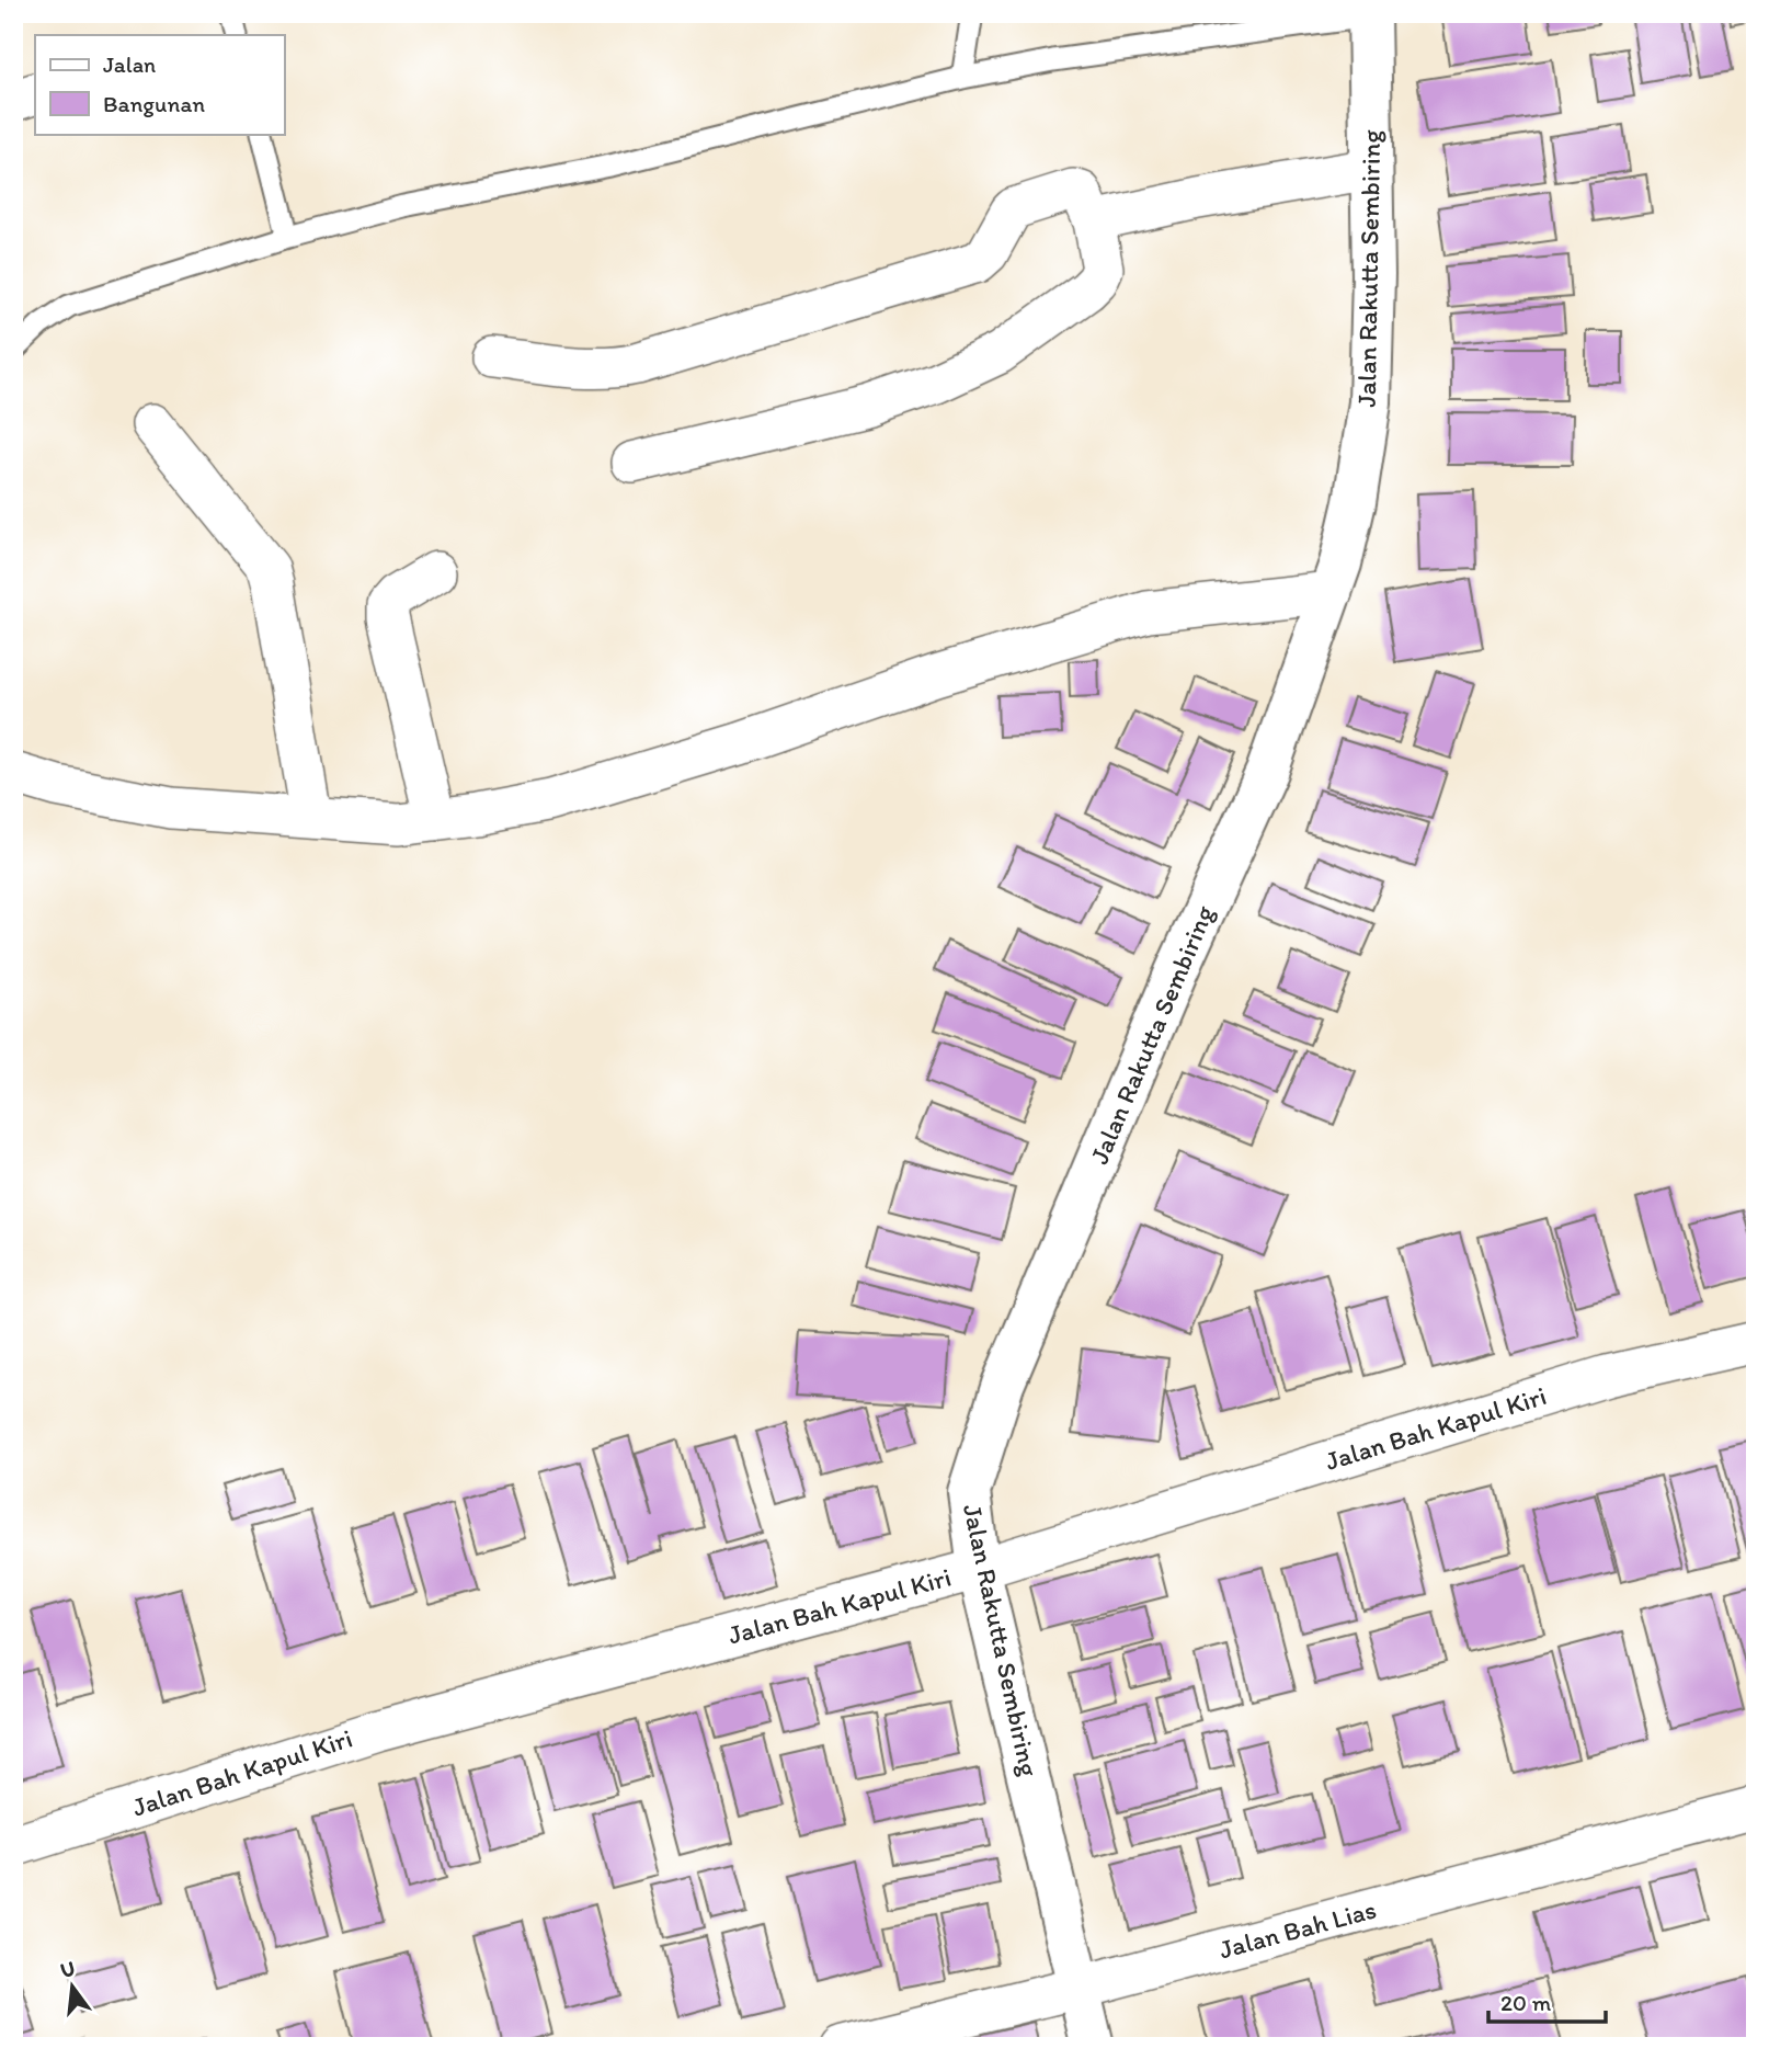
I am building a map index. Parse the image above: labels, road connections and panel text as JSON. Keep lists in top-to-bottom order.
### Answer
{
  "streets": {
    "main road": ["Jalan Rakutta Sembiring"],
    "street": ["Jalan Bah Kapul Kiri", "Jalan Bah Lias"]
  },
  "crossings": [
    ["Jalan Rakutta Sembiring", "Jalan Bah Kapul Kiri"],
    ["Jalan Rakutta Sembiring", "Jalan Bah Lias"]
  ],
  "legend": ["Jalan", "Bangunan"],
  "scale_bar": "20 m",
  "north": "top"
}
